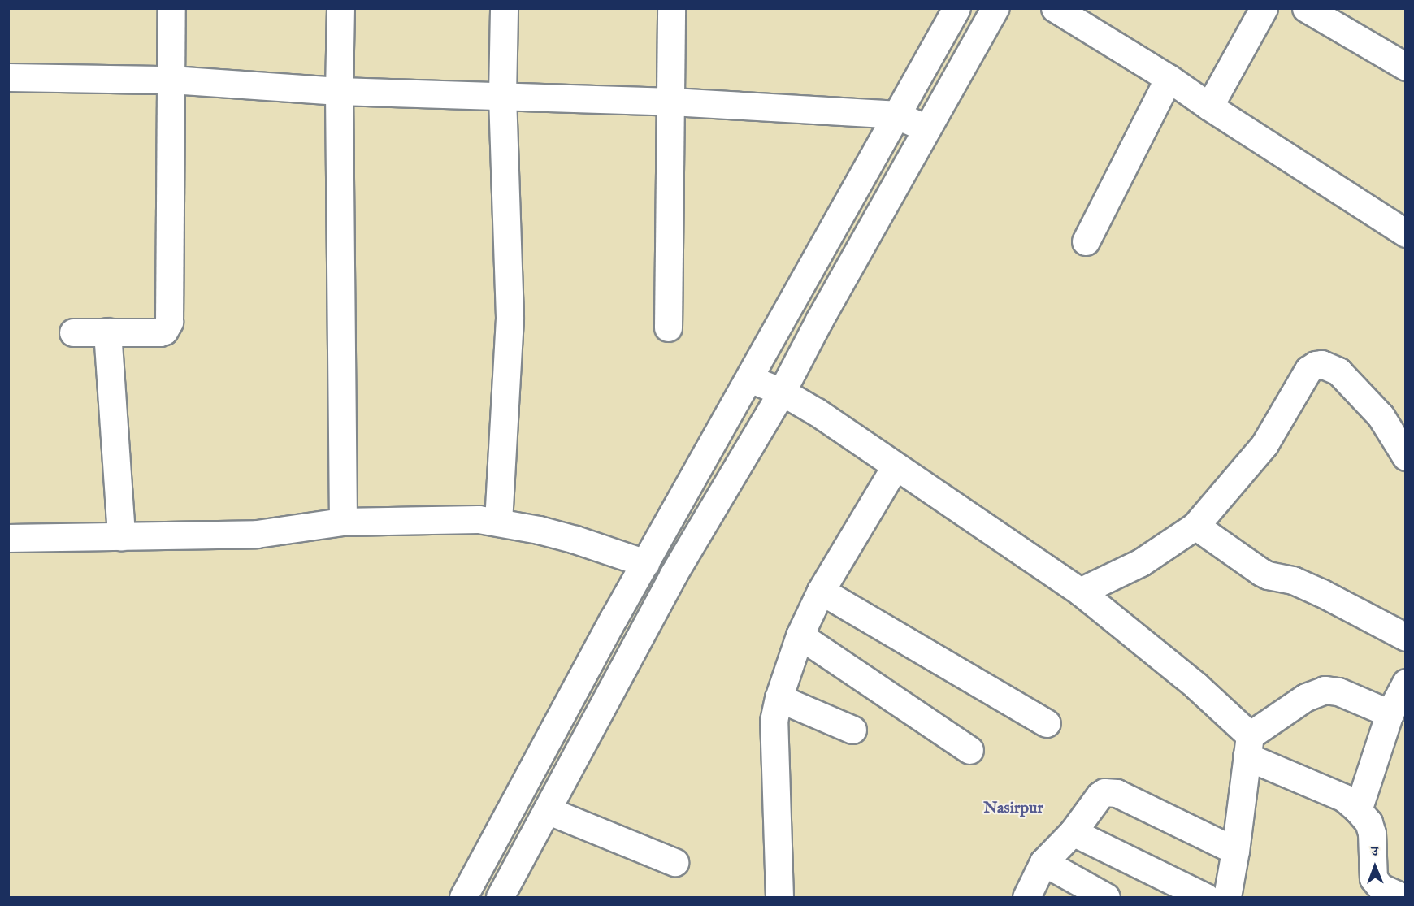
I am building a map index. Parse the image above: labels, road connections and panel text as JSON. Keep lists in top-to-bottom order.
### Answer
{
  "districts": ["Nasirpur"],
  "north": "top"
}
